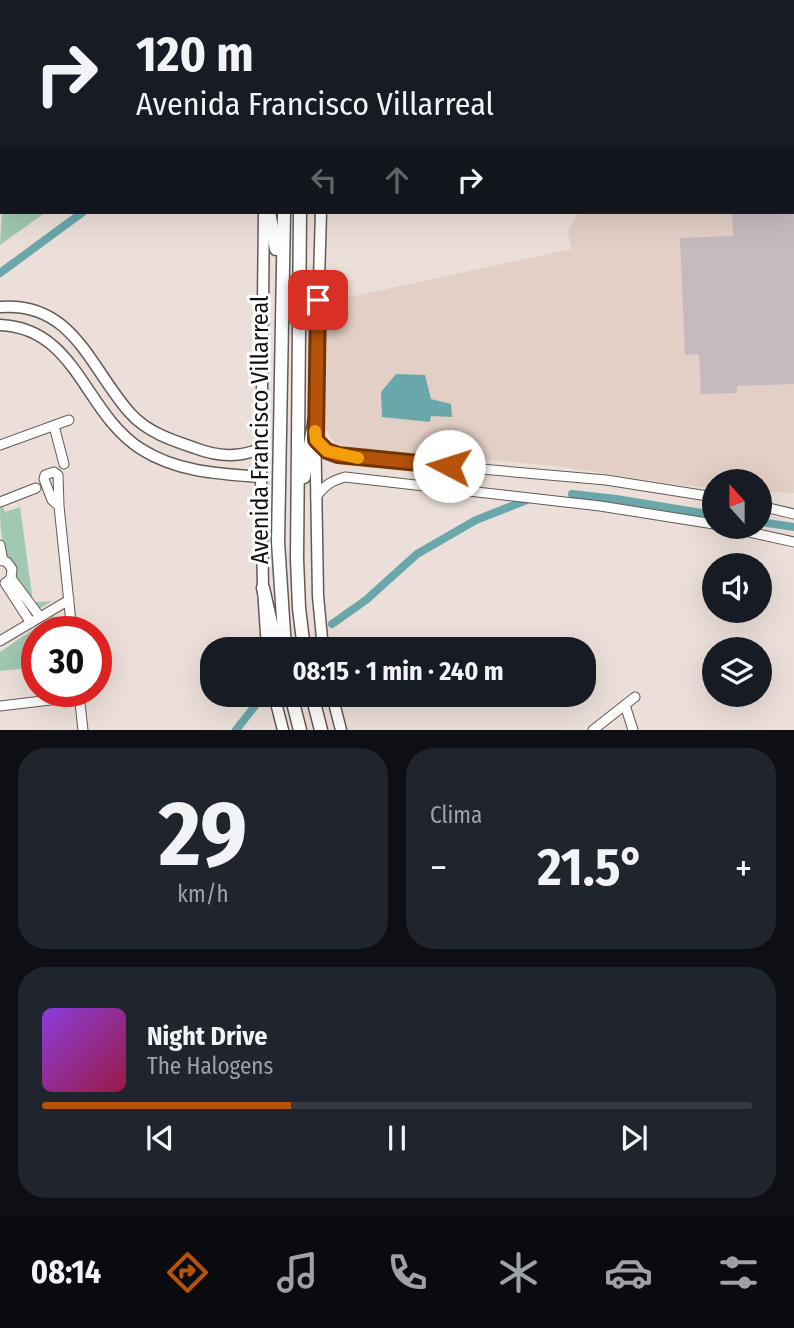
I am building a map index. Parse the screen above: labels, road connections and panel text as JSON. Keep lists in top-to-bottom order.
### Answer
{
  "streets": {
    "highway": ["Avenida Francisco Villarreal"]
  },
  "north": "top",
  "page": {
    "turn": ["120 m", "Avenida Francisco Villarreal"],
    "limit": "30",
    "trip": "08:15 · 1 min · 240 m",
    "tile": [
      ["29", "km/h"],
      "Clima"
    ],
    "heat": ["−", "21.5°", "+"],
    "song": ["Night Drive", "The Halogens"],
    "tabs": "08:14"
  }
}
